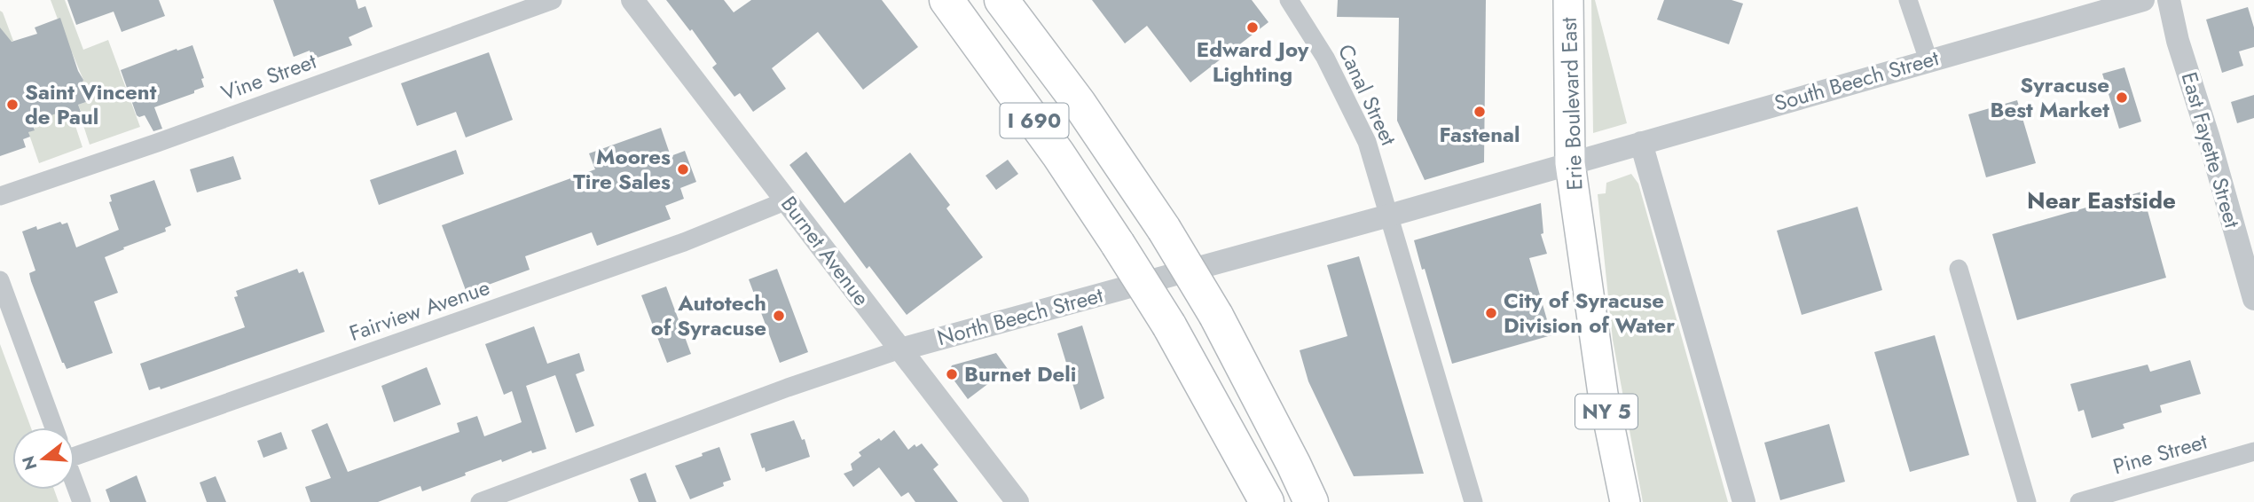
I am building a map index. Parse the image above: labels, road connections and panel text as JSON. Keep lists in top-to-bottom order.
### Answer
{
  "streets": {
    "highway": ["I 690"],
    "main road": ["Erie Boulevard East", "NY 5"],
    "street": [
      "Vine Street",
      "South Beech Street",
      "Canal Street",
      "East Fayette Street",
      "Burnet Avenue",
      "Fairview Avenue",
      "North Beech Street",
      "Pine Street"
    ]
  },
  "crossings": [
    ["South Beech Street", "Erie Boulevard East"],
    ["South Beech Street", "North Beech Street"],
    ["Canal Street", "North Beech Street"],
    ["Erie Boulevard East", "North Beech Street"],
    ["Burnet Avenue", "Fairview Avenue"],
    ["Burnet Avenue", "North Beech Street"]
  ],
  "districts": ["Near Eastside"],
  "places": [
    "Edward Joy Lighting",
    "Syracuse Best Market",
    "Saint Vincent de Paul",
    "Fastenal",
    "Moores Tire Sales",
    "City of Syracuse Division of Water",
    "Autotech of Syracuse",
    "Burnet Deli"
  ],
  "north": "left"
}
